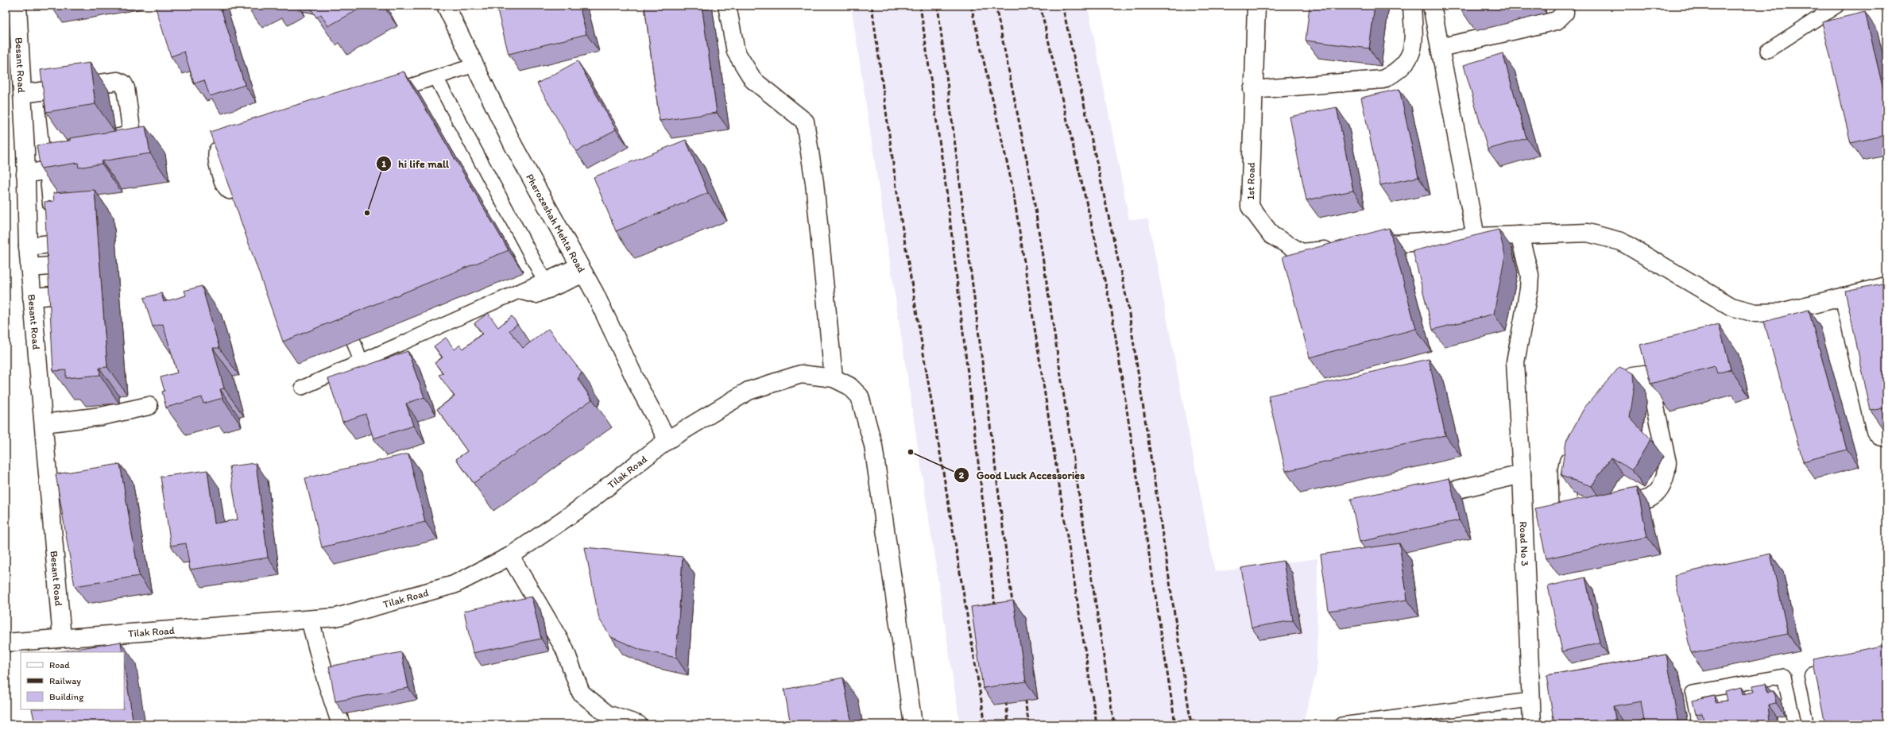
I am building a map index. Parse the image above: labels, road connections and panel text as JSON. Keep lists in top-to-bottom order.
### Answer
{
  "streets": {
    "street": [
      "Besant Road",
      "1st Road",
      "Pherozeshah Mehta Road",
      "Tilak Road",
      "Road No 3"
    ]
  },
  "crossings": [
    ["Besant Road", "Tilak Road"],
    ["Pherozeshah Mehta Road", "Tilak Road"]
  ],
  "places": ["hi life mall", "Good Luck Accessories"],
  "legend": ["Road", "Railway", "Building"]
}
